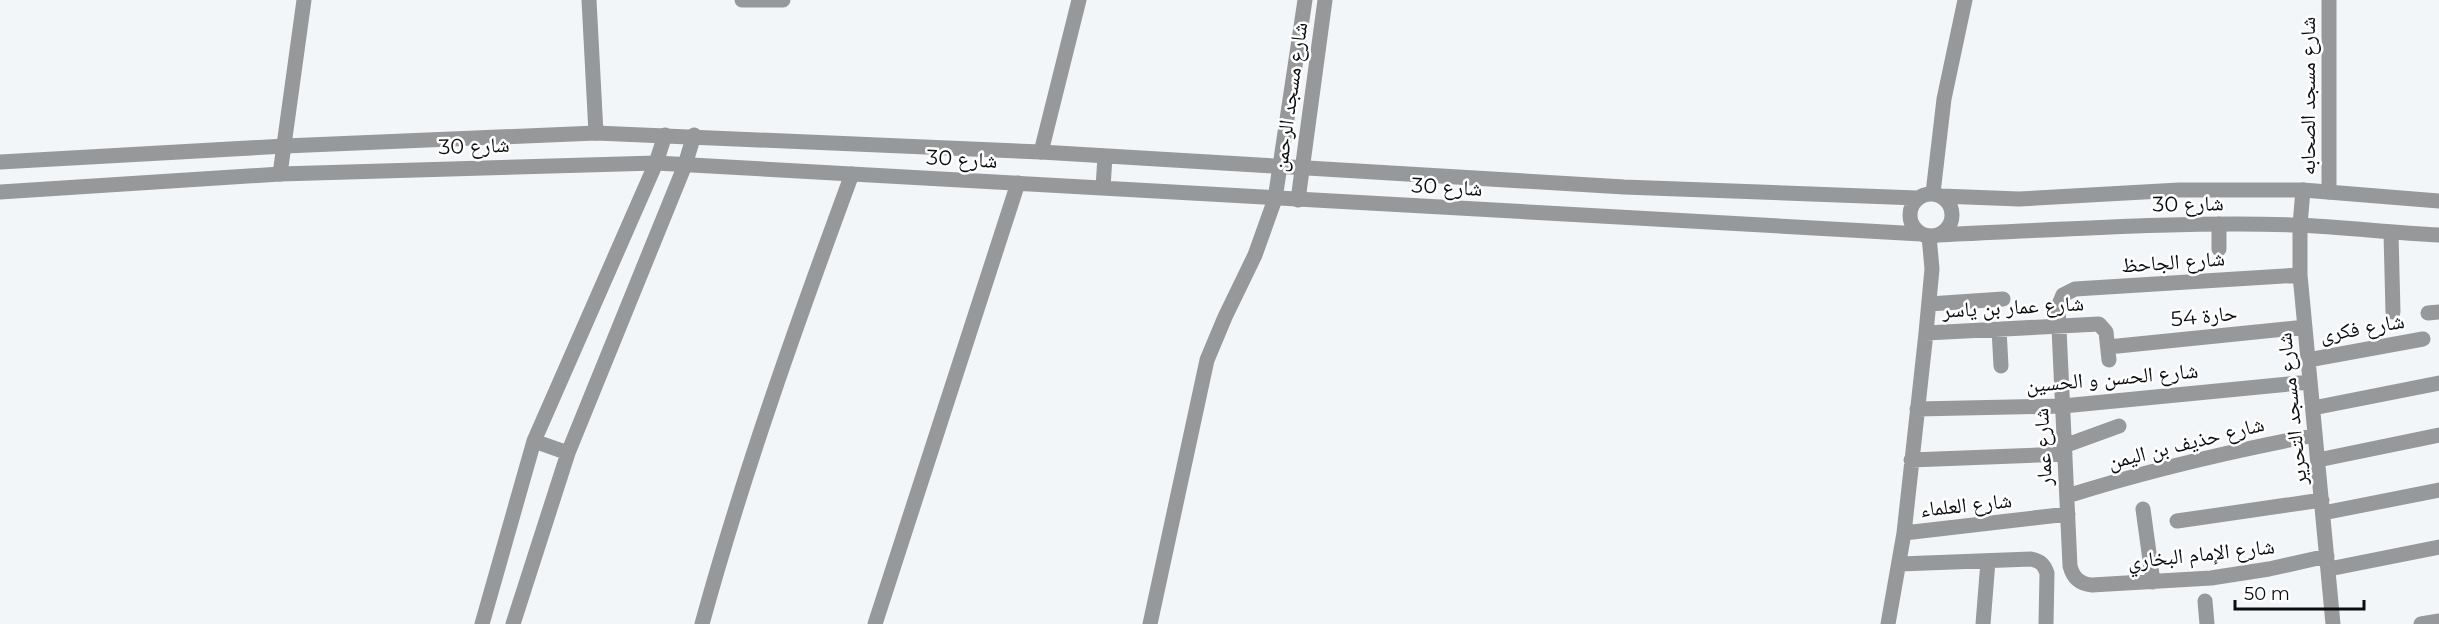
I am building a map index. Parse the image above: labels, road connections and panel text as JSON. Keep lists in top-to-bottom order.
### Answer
{
  "streets": {
    "street": [
      "شارع مسجد الصحابه",
      "شارع مسجد الرحمن",
      "شارع 30",
      "شارع الجاحظ",
      "شارع عمار بن ياسر",
      "حارة 54",
      "شارع فكرى",
      "شارع الحسن و الحسين",
      "شارع مسجد التحرير",
      "شارع حذيف بن اليمن",
      "شارع عمار",
      "شارع العلماء",
      "شارع الإمام البخاري"
    ]
  },
  "crossings": [
    ["شارع مسجد الصحابه", "شارع 30"],
    ["شارع مسجد الرحمن", "شارع 30"],
    ["شارع 30", "شارع مسجد التحرير"],
    ["شارع الجاحظ", "شارع مسجد التحرير"],
    ["شارع الجاحظ", "شارع عمار"],
    ["شارع عمار بن ياسر", "حارة 54"],
    ["شارع عمار بن ياسر", "شارع عمار"],
    ["حارة 54", "شارع مسجد التحرير"],
    ["شارع فكرى", "شارع مسجد التحرير"],
    ["شارع الحسن و الحسين", "شارع مسجد التحرير"],
    ["شارع الحسن و الحسين", "شارع عمار"],
    ["شارع مسجد التحرير", "شارع حذيف بن اليمن"],
    ["شارع مسجد التحرير", "شارع الإمام البخاري"],
    ["شارع حذيف بن اليمن", "شارع عمار"],
    ["شارع عمار", "شارع العلماء"],
    ["شارع عمار", "شارع الإمام البخاري"]
  ],
  "scale_bar": "50 m"
}
